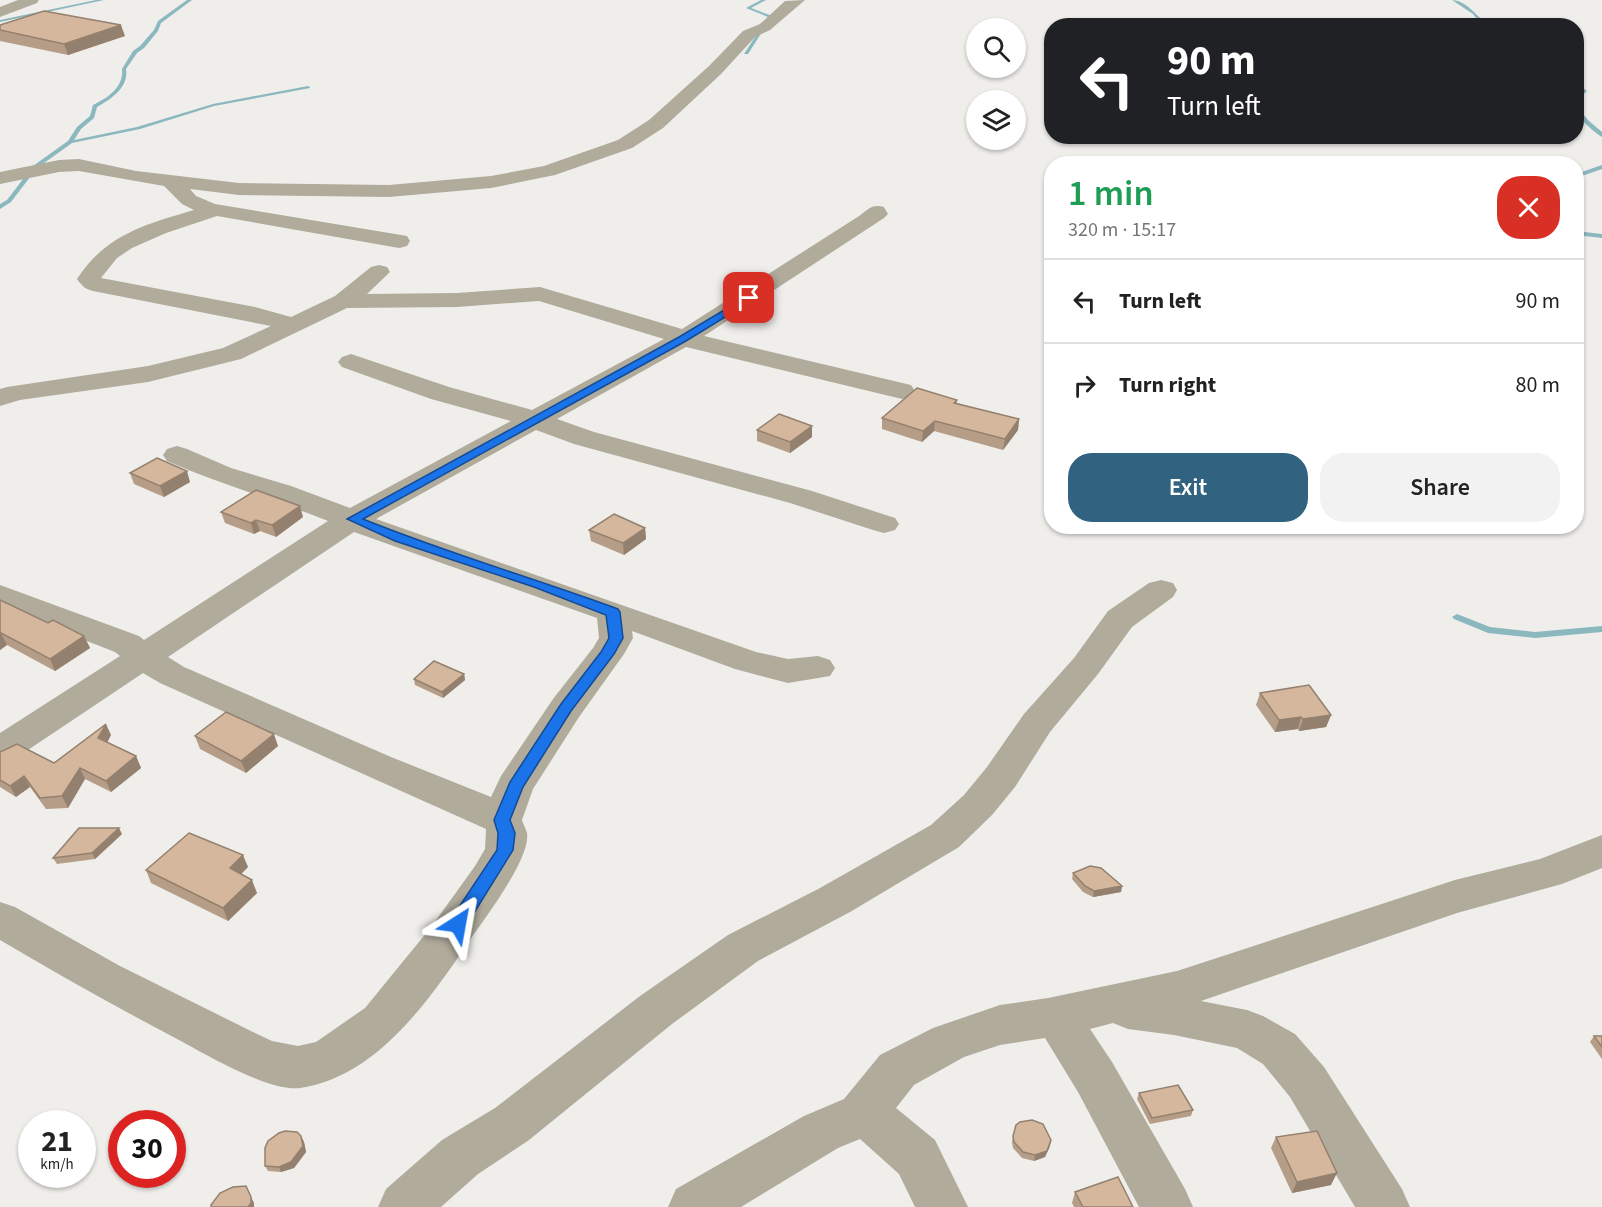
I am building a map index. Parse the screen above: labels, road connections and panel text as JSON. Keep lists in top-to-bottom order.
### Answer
{
  "page": {
    "turn": ["90 m", "Turn left"],
    "heading": ["1 min", "320 m · 15:17"],
    "list": [
      {
        "name": "Turn left",
        "value": "90 m"
      },
      {
        "name": "Turn right",
        "value": "80 m"
      }
    ],
    "buttons": ["Exit", "Share"],
    "speed": "21 km/h",
    "limit": "30"
  }
}
